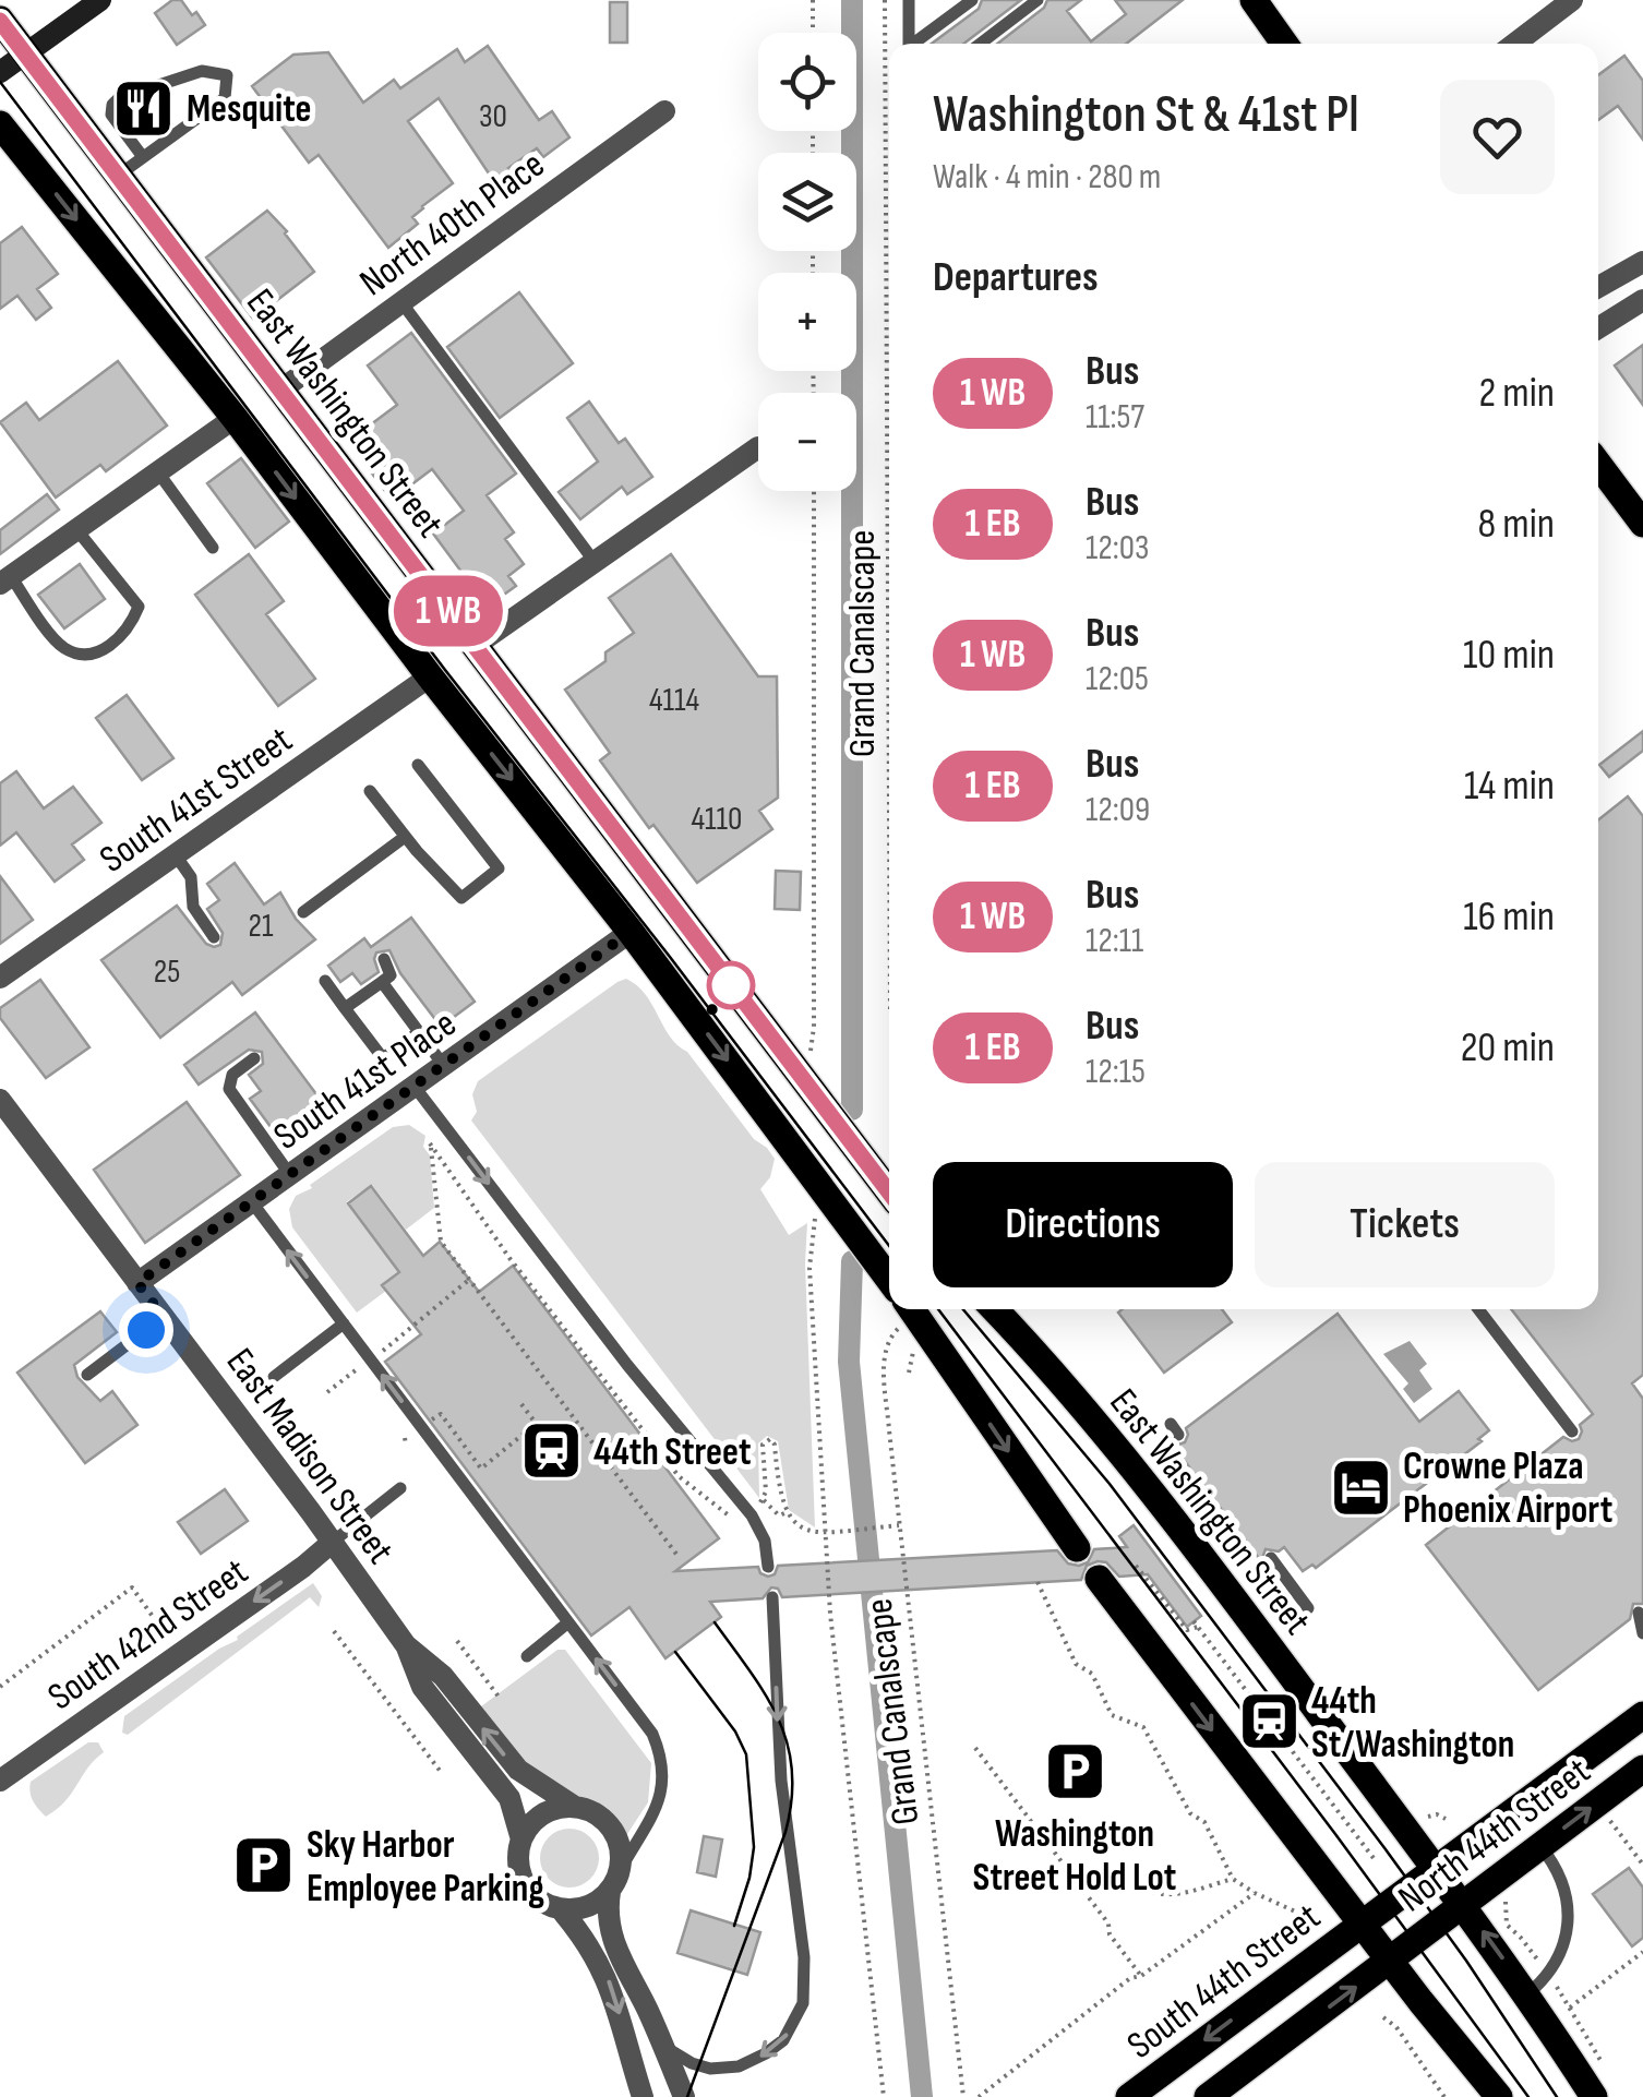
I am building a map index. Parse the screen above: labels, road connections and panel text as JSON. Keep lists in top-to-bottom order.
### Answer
{
  "streets": {
    "main road": ["East Washington Street", "North 44th Street", "South 44th Street"],
    "street": [
      "North 40th Place",
      "South 41st Street",
      "South 41st Place",
      "East Madison Street",
      "South 42nd Street"
    ],
    "path": ["Grand Canalscape"]
  },
  "crossings": [
    ["North 40th Place", "East Washington Street"],
    ["East Washington Street", "North 44th Street"],
    ["South 41st Place", "East Madison Street"],
    ["East Madison Street", "South 42nd Street"],
    ["North 44th Street", "South 44th Street"]
  ],
  "one_way": ["South 42nd Street"],
  "places": {
    "restaurant": ["Mesquite"],
    "station": ["44th Street", "44th St/Washington"],
    "hotel": ["Crowne Plaza Phoenix Airport"],
    "parking": ["Washington Street Hold Lot", "Sky Harbor Employee Parking"]
  },
  "house_numbers": [
    "30",
    "4114",
    "4110",
    "21",
    "25"
  ],
  "page": {
    "on_map": "1 WB",
    "map_buttons": ["+", "−"],
    "heading": [
      ["Washington St & 41st Pl", "Walk · 4 min · 280 m"],
      "Departures"
    ],
    "list": [
      {
        "mark": "1 WB",
        "name": "Bus",
        "note": "11:57",
        "value": "2 min"
      },
      {
        "mark": "1 EB",
        "name": "Bus",
        "note": "12:03",
        "value": "8 min"
      },
      {
        "mark": "1 WB",
        "name": "Bus",
        "note": "12:05",
        "value": "10 min"
      },
      {
        "mark": "1 EB",
        "name": "Bus",
        "note": "12:09",
        "value": "14 min"
      },
      {
        "mark": "1 WB",
        "name": "Bus",
        "note": "12:11",
        "value": "16 min"
      },
      {
        "mark": "1 EB",
        "name": "Bus",
        "note": "12:15",
        "value": "20 min"
      }
    ],
    "buttons": ["Directions", "Tickets"]
  }
}
